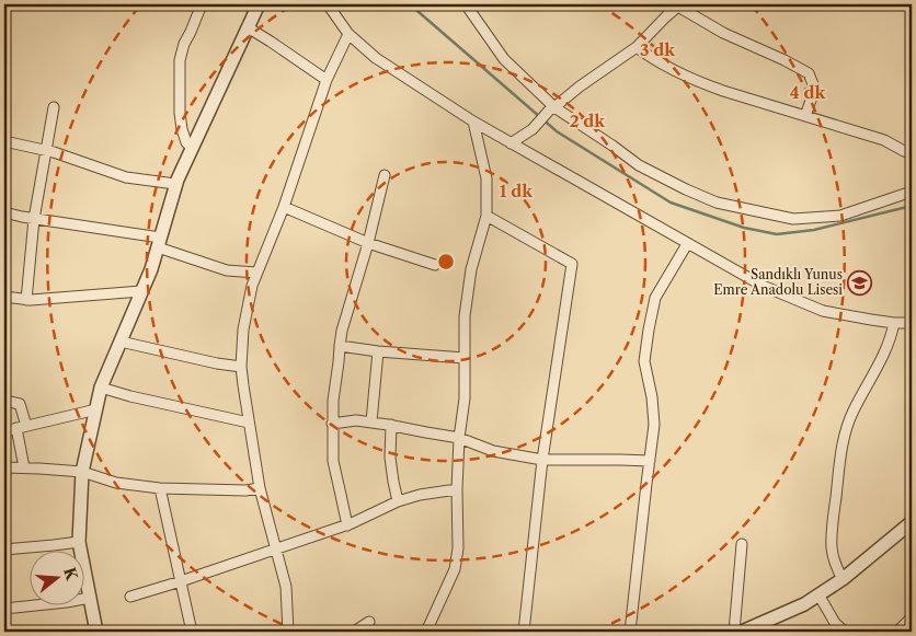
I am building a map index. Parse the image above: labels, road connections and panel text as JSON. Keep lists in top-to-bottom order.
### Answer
{
  "places": {
    "school or university": ["Sandıklı Yunus Emre Anadolu Lisesi"]
  },
  "north": "right",
  "rings": [
    "3 dk",
    "4 dk",
    "2 dk",
    "1 dk"
  ]
}
